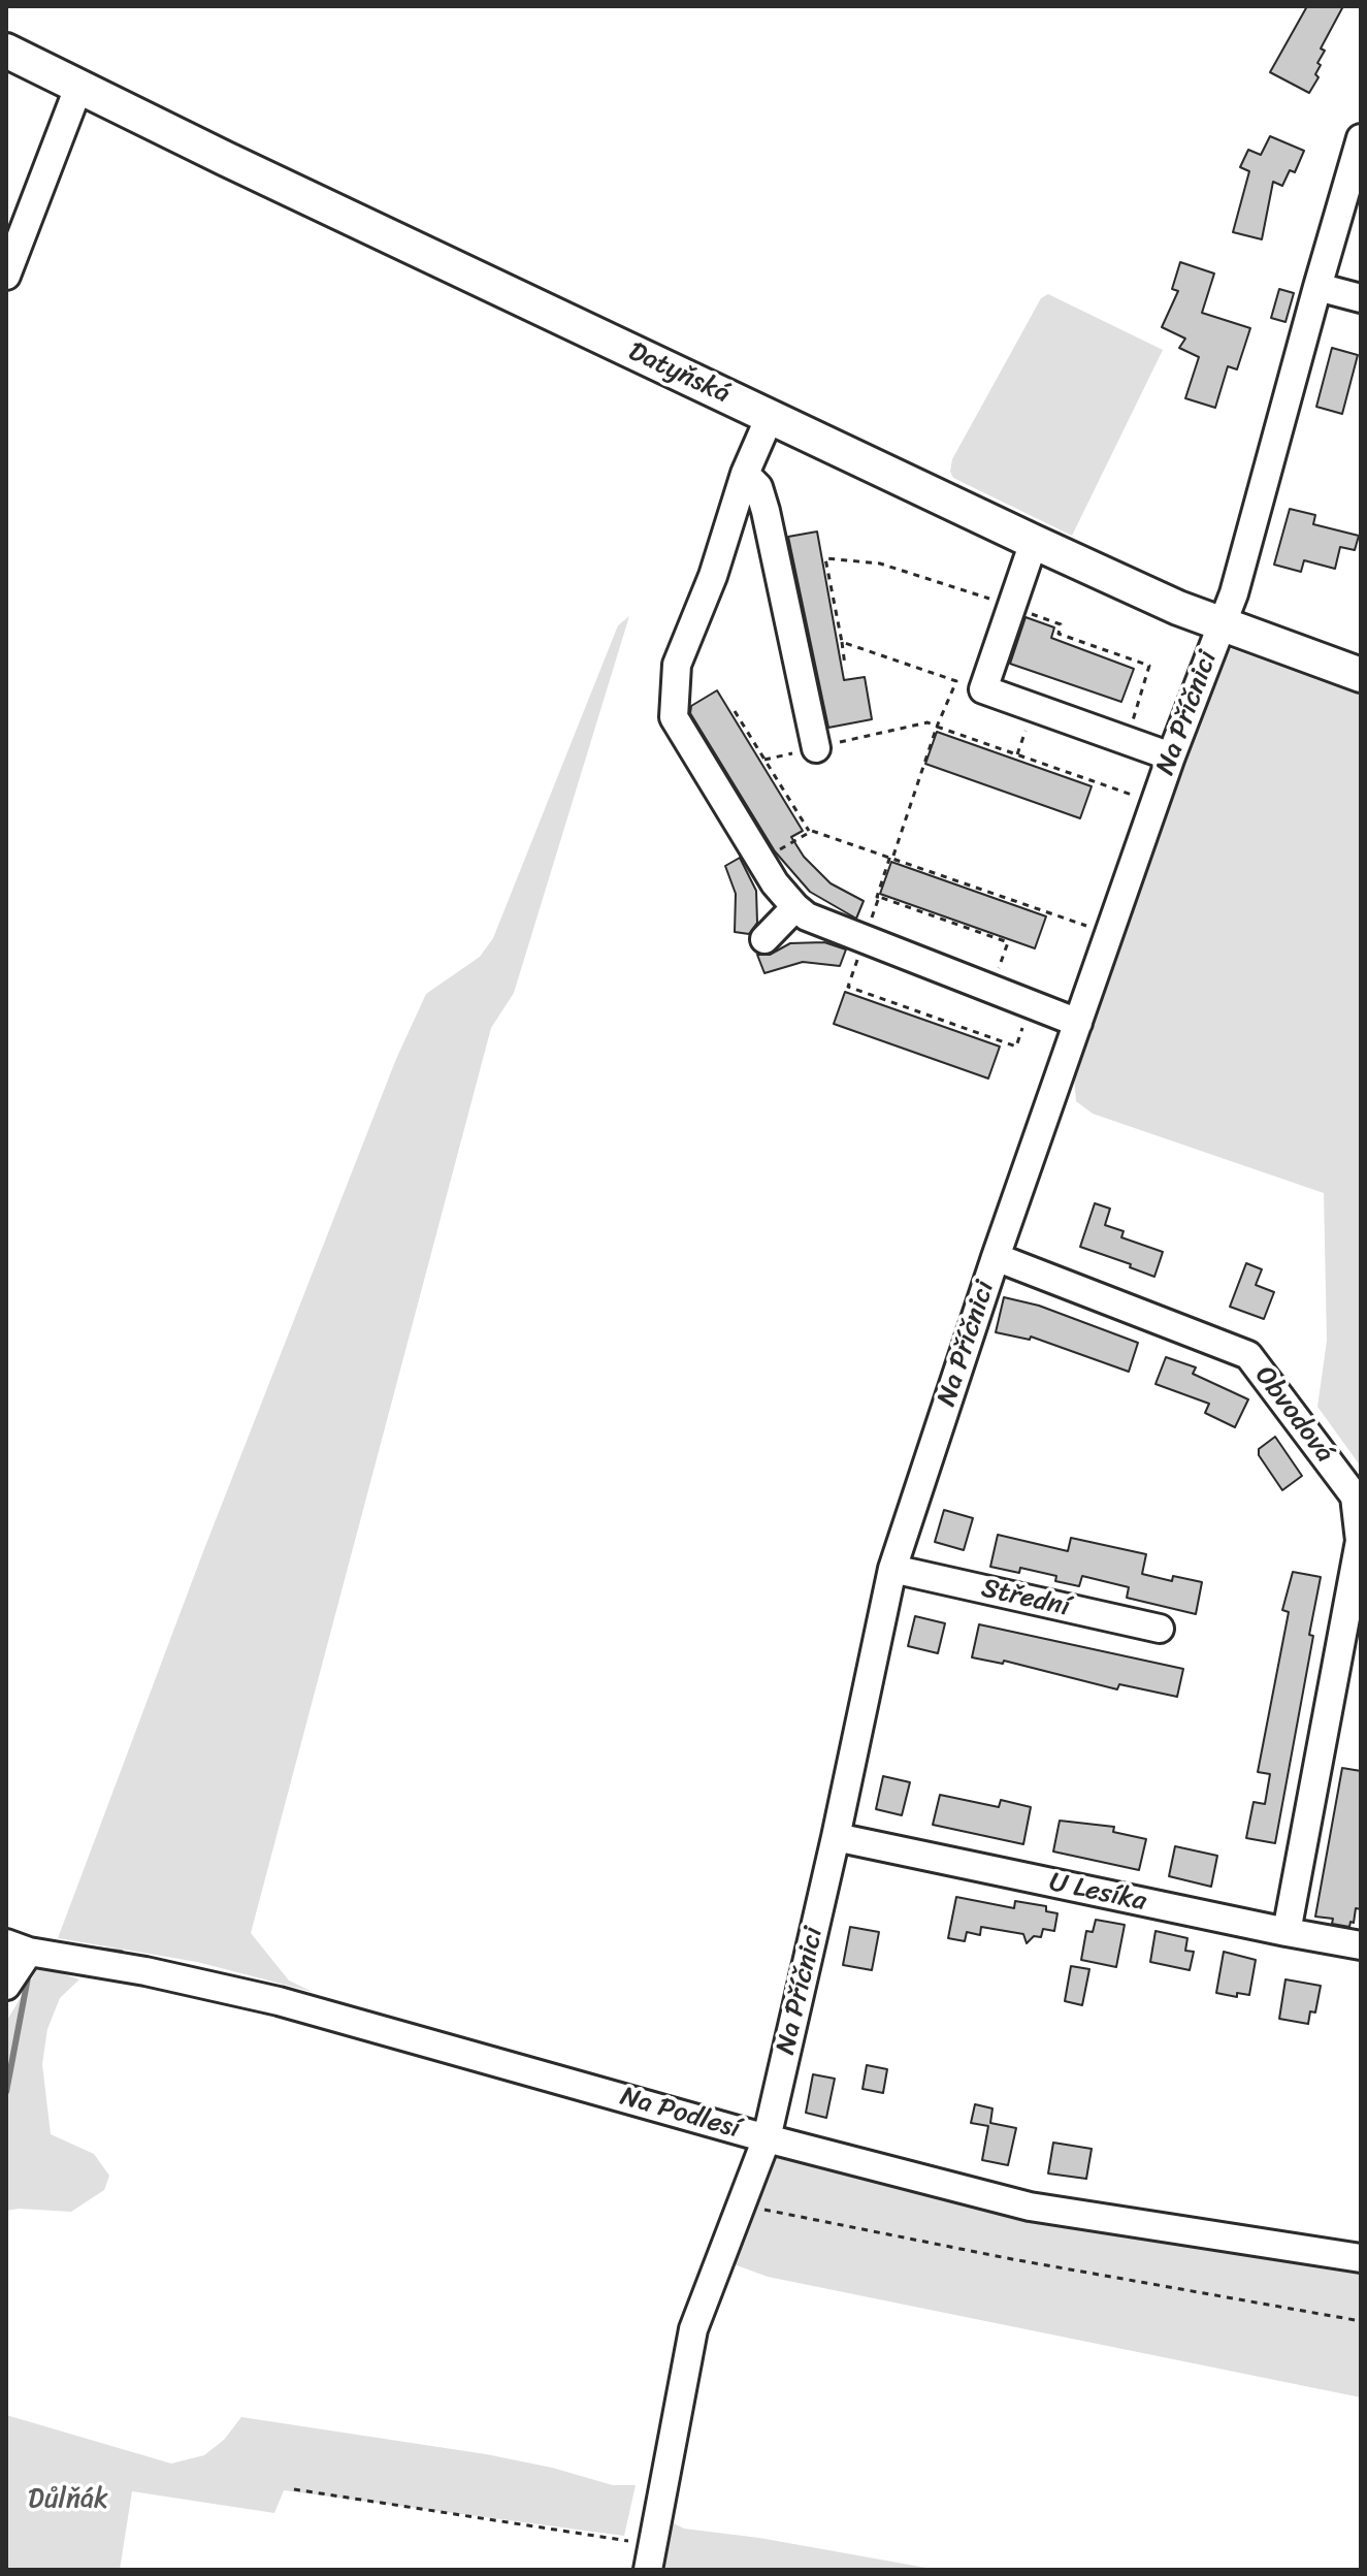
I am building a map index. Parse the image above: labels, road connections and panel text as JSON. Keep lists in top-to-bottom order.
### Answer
{
  "streets": {
    "main road": ["Datyňská"],
    "street": [
      "Na Příčnici",
      "Obvodová",
      "Střední",
      "U Lesíka",
      "Na Podlesí"
    ]
  },
  "crossings": [
    ["Datyňská", "Na Příčnici"],
    ["Na Příčnici", "Obvodová"],
    ["Na Příčnici", "Střední"],
    ["Na Příčnici", "U Lesíka"],
    ["Na Příčnici", "Na Podlesí"],
    ["Obvodová", "U Lesíka"]
  ],
  "parks": ["Důlňák"]
}
